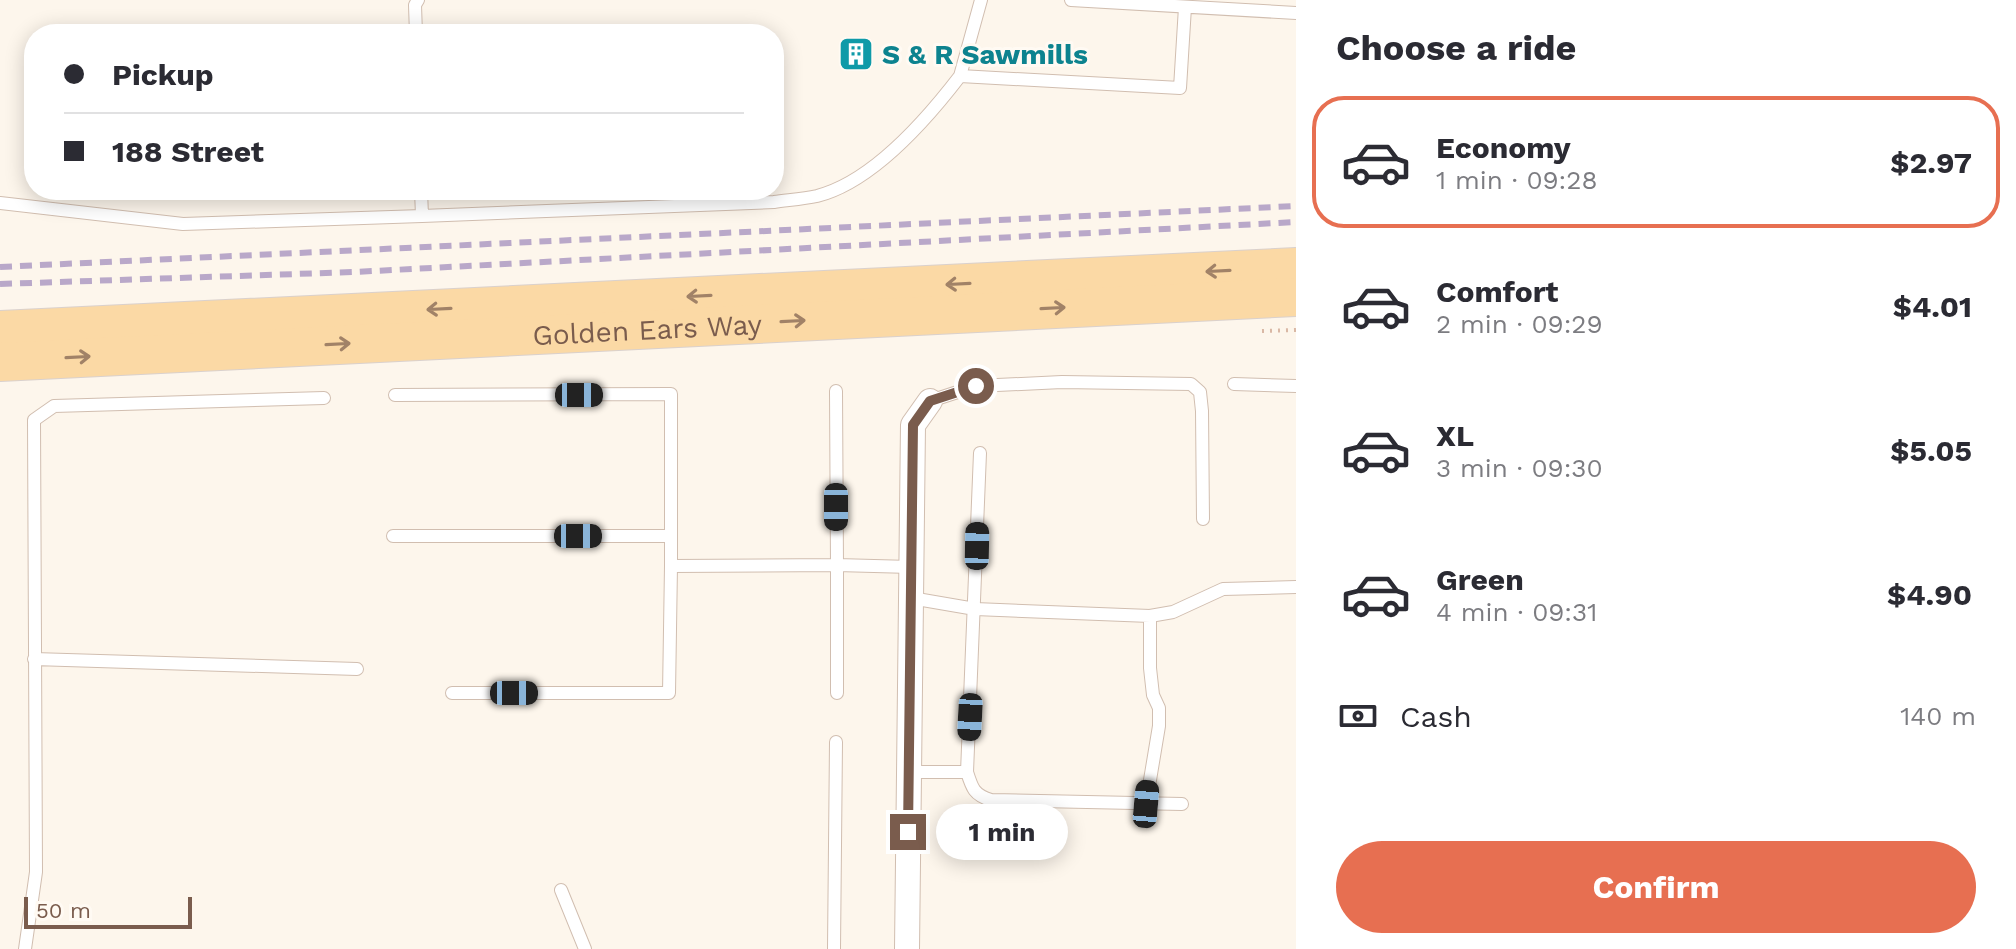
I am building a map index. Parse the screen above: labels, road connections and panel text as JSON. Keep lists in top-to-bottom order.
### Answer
{
  "streets": {
    "main road": ["Golden Ears Way"]
  },
  "places": {
    "building": ["S & R Sawmills"]
  },
  "scale_bar": "50 m",
  "page": {
    "heading": "Choose a ride",
    "banner": ["Pickup", "188 Street"],
    "list": [
      {
        "name": "Economy",
        "note": "1 min · 09:28",
        "value": "$2.97"
      },
      {
        "name": "Comfort",
        "note": "2 min · 09:29",
        "value": "$4.01"
      },
      {
        "name": "XL",
        "note": "3 min · 09:30",
        "value": "$5.05"
      },
      {
        "name": "Green",
        "note": "4 min · 09:31",
        "value": "$4.90"
      }
    ],
    "pay": ["Cash", "140 m"],
    "bubble": "1 min",
    "buttons": "Confirm",
    "scale": "50 m"
  }
}
